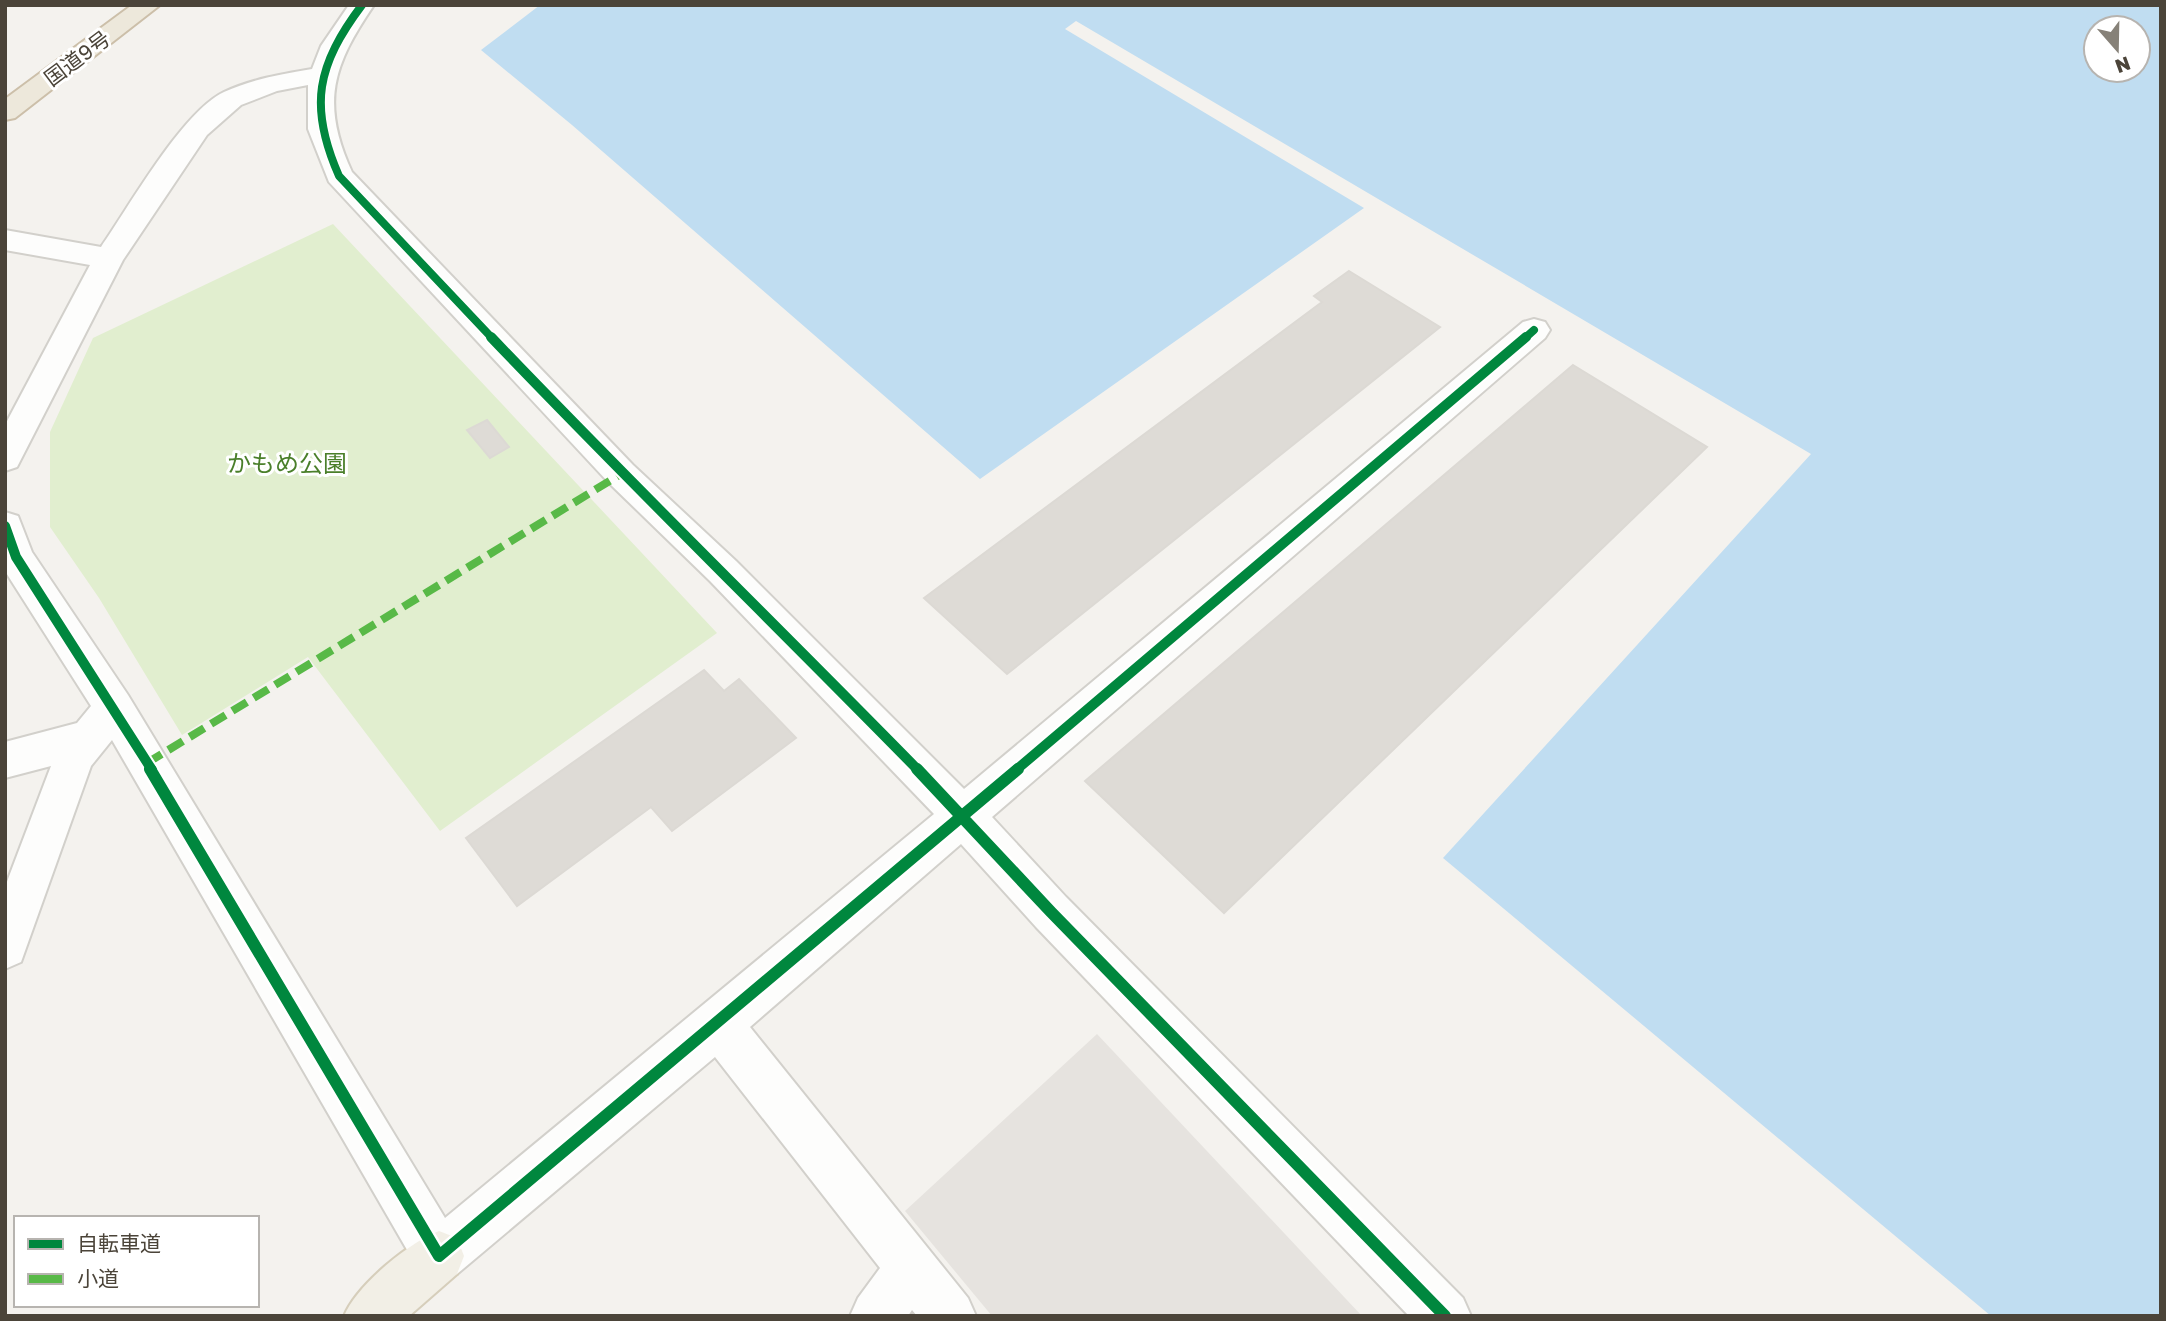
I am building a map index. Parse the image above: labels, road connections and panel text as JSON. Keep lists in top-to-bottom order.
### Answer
{
  "streets": {
    "highway": ["国道9号"]
  },
  "parks": ["かもめ公園"],
  "legend": ["自転車道", "小道"],
  "north": "bottom"
}
